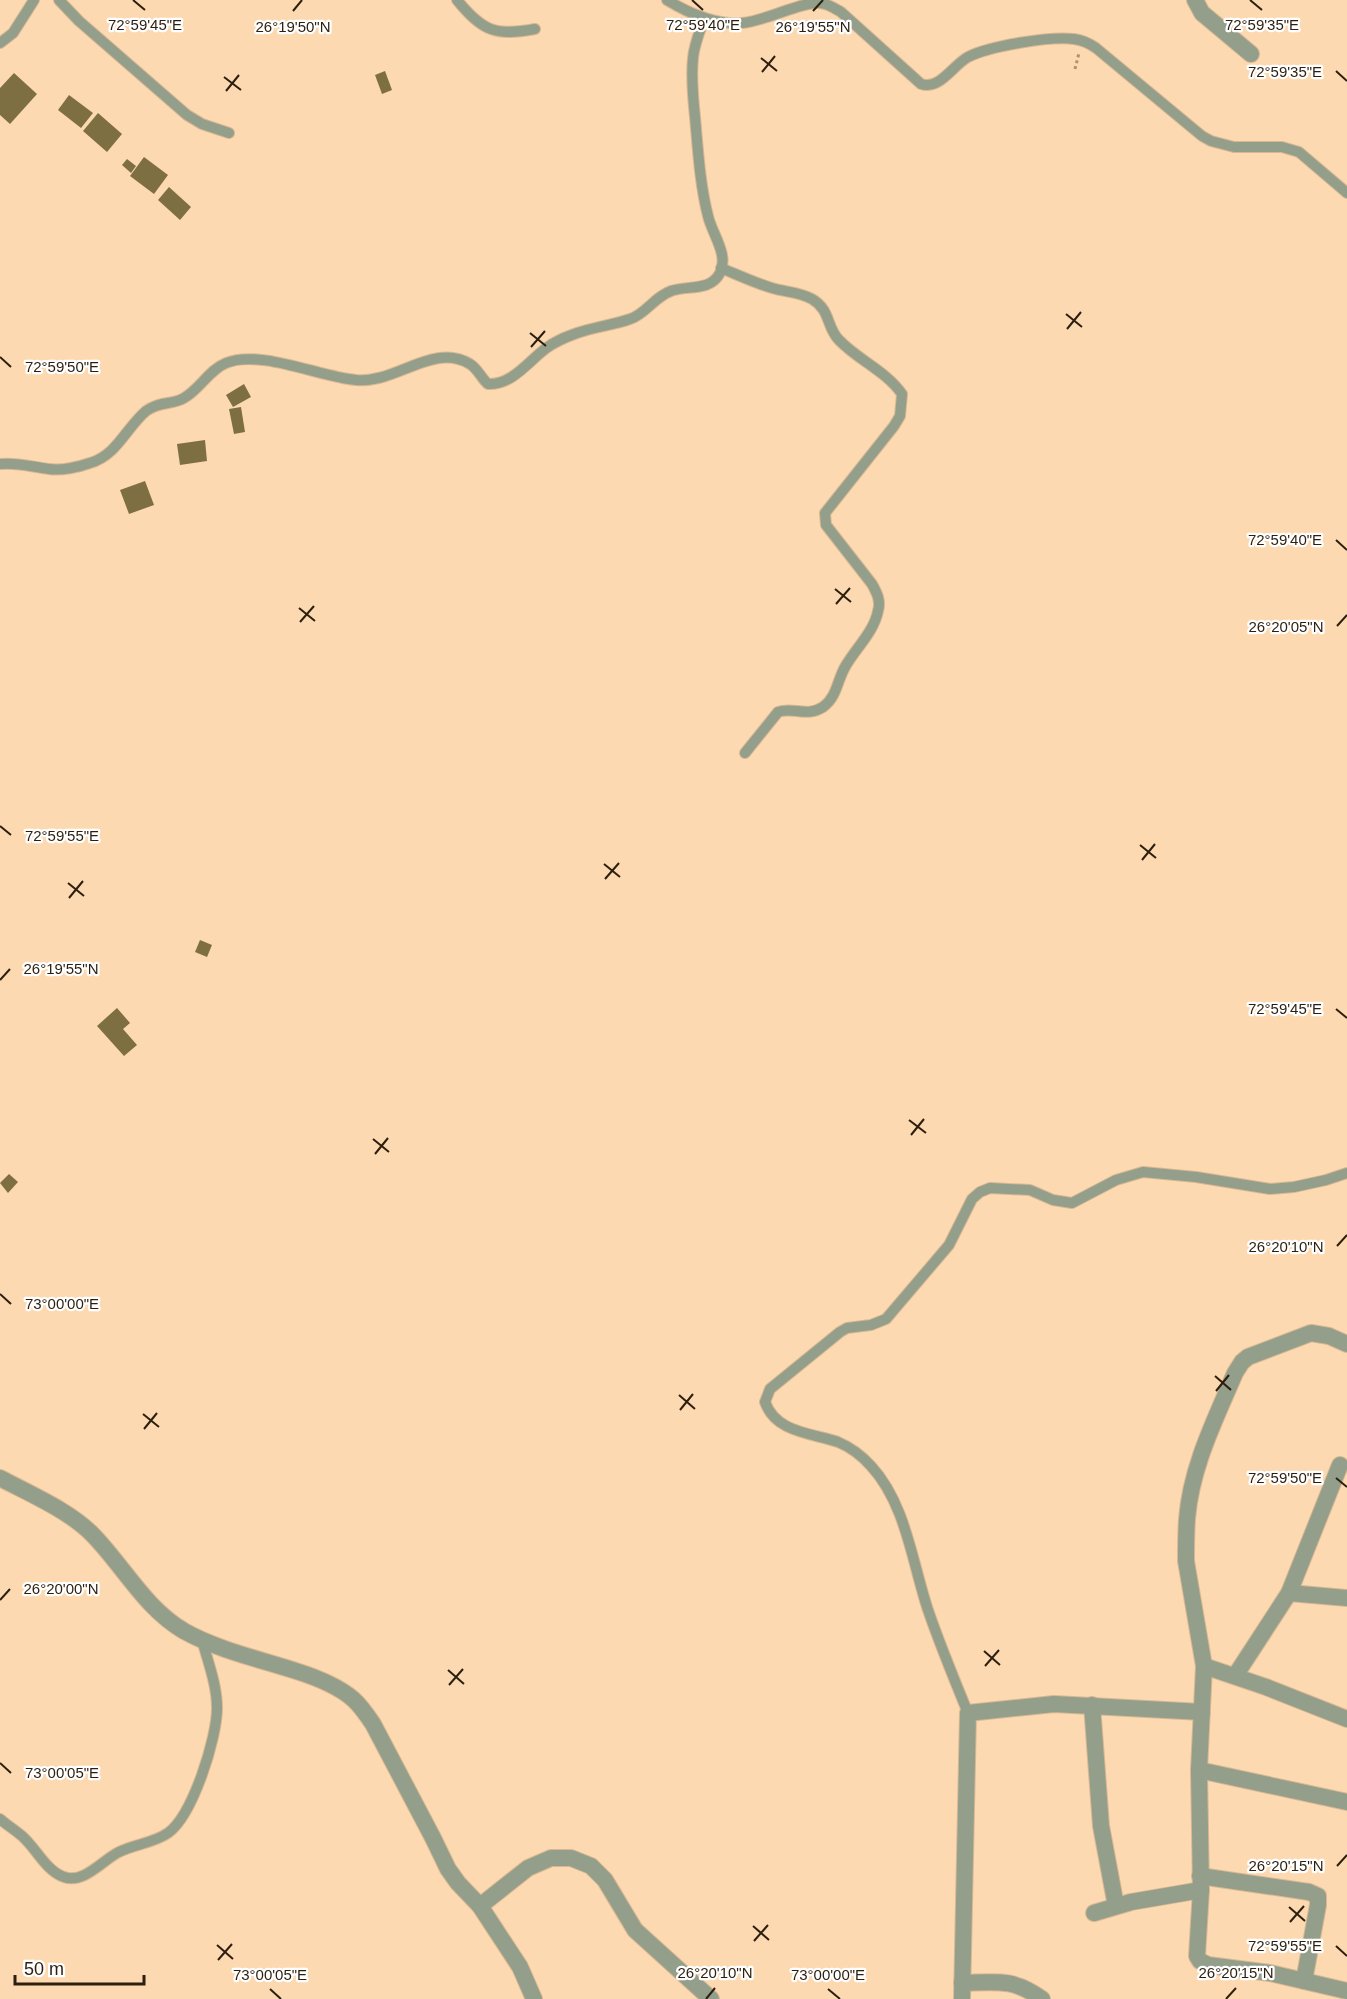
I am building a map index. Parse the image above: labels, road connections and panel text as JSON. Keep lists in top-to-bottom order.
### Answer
{
  "scale_bar": "50 m",
  "coordinates": [
    "72°59'45\"E",
    "72°59'40\"E",
    "72°59'35\"E",
    "26°19'50\"N",
    "26°19'55\"N",
    "72°59'50\"E",
    "26°20'05\"N",
    "72°59'55\"E",
    "26°20'10\"N",
    "73°00'00\"E",
    "26°20'00\"N",
    "73°00'05\"E",
    "26°20'15\"N"
  ]
}
